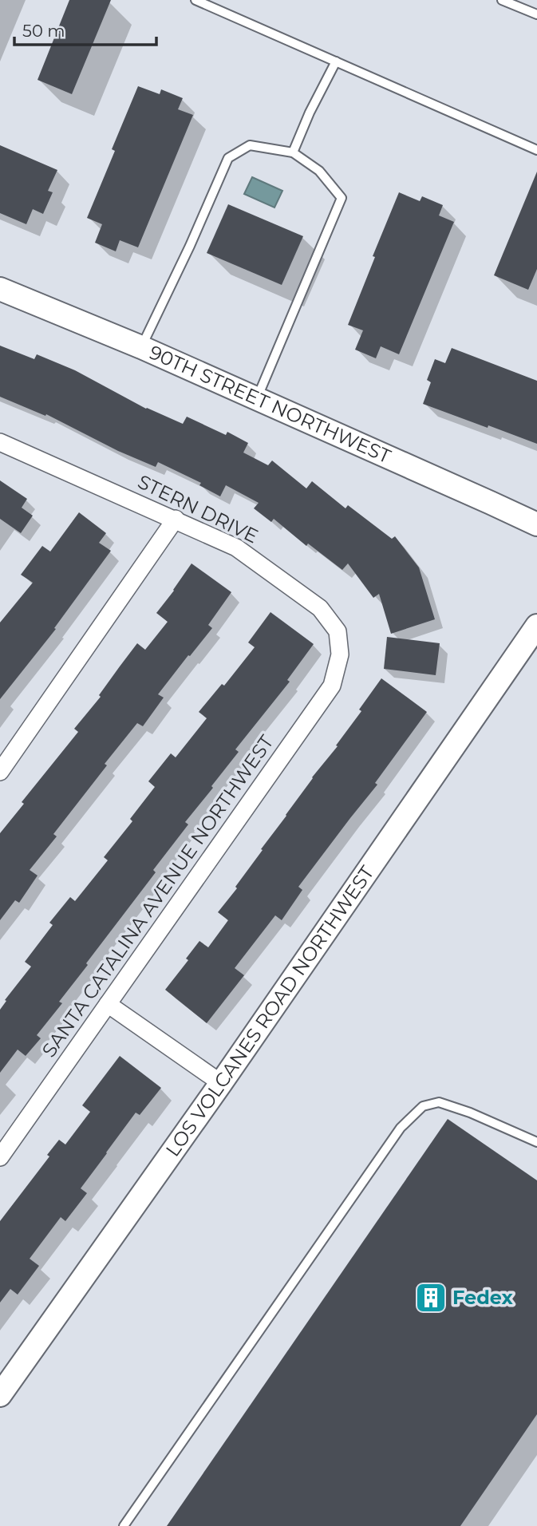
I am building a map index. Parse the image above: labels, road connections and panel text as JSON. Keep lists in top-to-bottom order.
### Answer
{
  "streets": {
    "street": [
      "90TH STREET NORTHWEST",
      "STERN DRIVE",
      "SANTA CATALINA AVENUE NORTHWEST",
      "LOS VOLCANES ROAD NORTHWEST"
    ]
  },
  "crossings": [
    ["STERN DRIVE", "SANTA CATALINA AVENUE NORTHWEST"]
  ],
  "places": {
    "building": ["Fedex"]
  },
  "scale_bar": "50 m"
}
